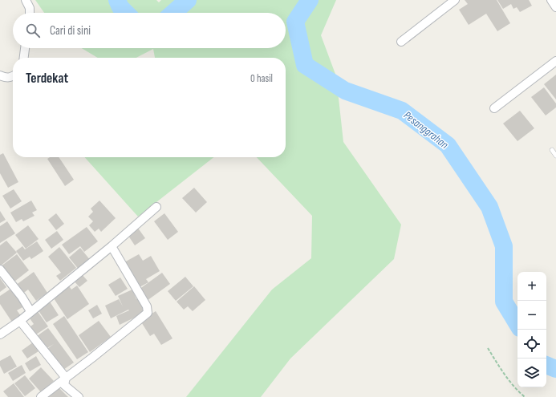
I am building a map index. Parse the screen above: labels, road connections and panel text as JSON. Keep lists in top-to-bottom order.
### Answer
{
  "water": ["Pesanggrahan"],
  "page": {
    "search": "Cari di sini",
    "heading": ["Terdekat", "0 hasil"],
    "map_buttons": ["+", "−"]
  }
}
